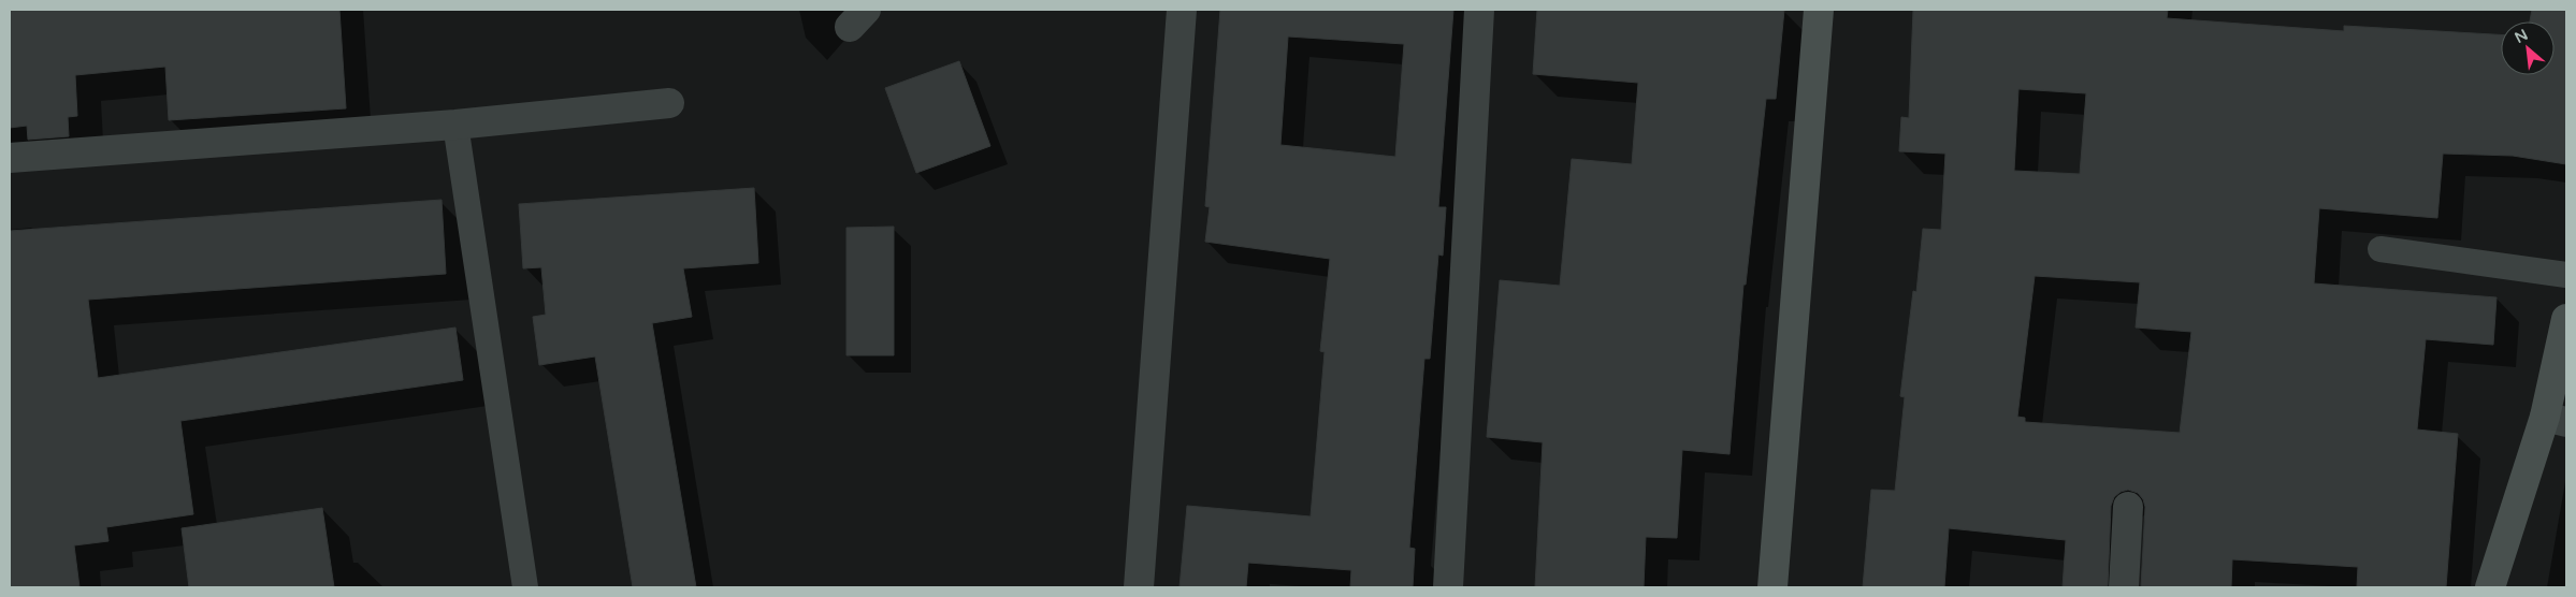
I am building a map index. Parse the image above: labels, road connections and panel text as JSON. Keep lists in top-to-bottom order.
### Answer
{
  "north": "top left"
}
